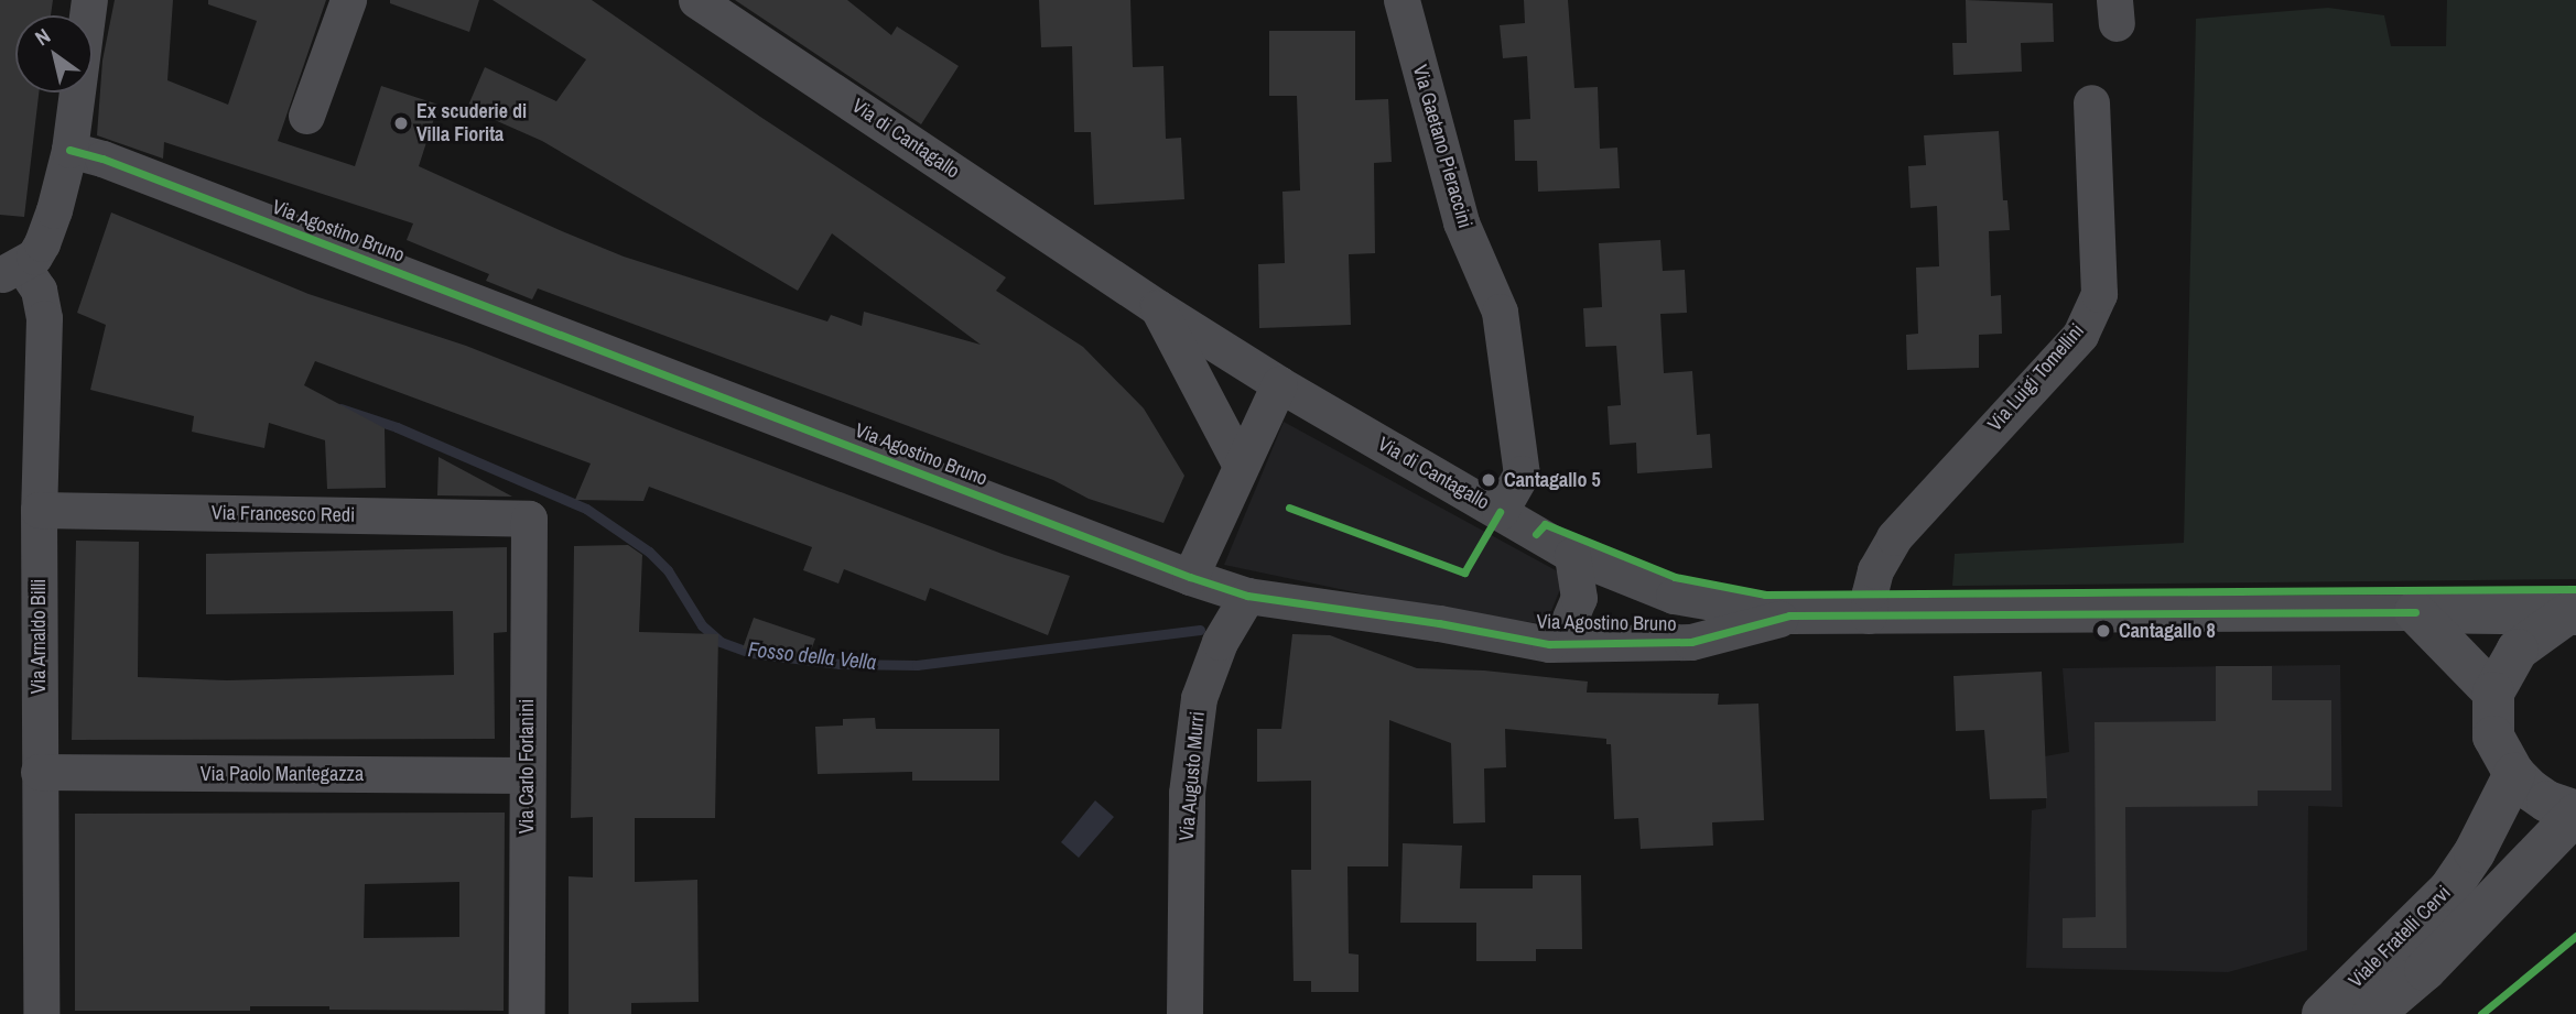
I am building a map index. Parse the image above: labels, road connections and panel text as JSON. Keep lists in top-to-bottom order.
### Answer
{
  "streets": {
    "main road": ["Viale Fratelli Cervi"],
    "street": [
      "Via di Cantagallo",
      "Via Gaetano Pieraccini",
      "Via Agostino Bruno",
      "Via Luigi Tomellini",
      "Via Francesco Redi",
      "Via Arnaldo Billi",
      "Via Carlo Forlanini",
      "Via Paolo Mantegazza",
      "Via Augusto Murri"
    ]
  },
  "crossings": [
    ["Via di Cantagallo", "Via Gaetano Pieraccini"],
    ["Via di Cantagallo", "Via Agostino Bruno"],
    ["Via di Cantagallo", "Via Luigi Tomellini"],
    ["Via Agostino Bruno", "Via Augusto Murri"],
    ["Via Francesco Redi", "Via Arnaldo Billi"],
    ["Via Francesco Redi", "Via Carlo Forlanini"],
    ["Via Arnaldo Billi", "Via Paolo Mantegazza"],
    ["Via Carlo Forlanini", "Via Paolo Mantegazza"]
  ],
  "water": ["Fosso della Vella"],
  "places": ["Ex scuderie di Villa Fiorita", "Cantagallo 5", "Cantagallo 8"],
  "north": "top left"
}
